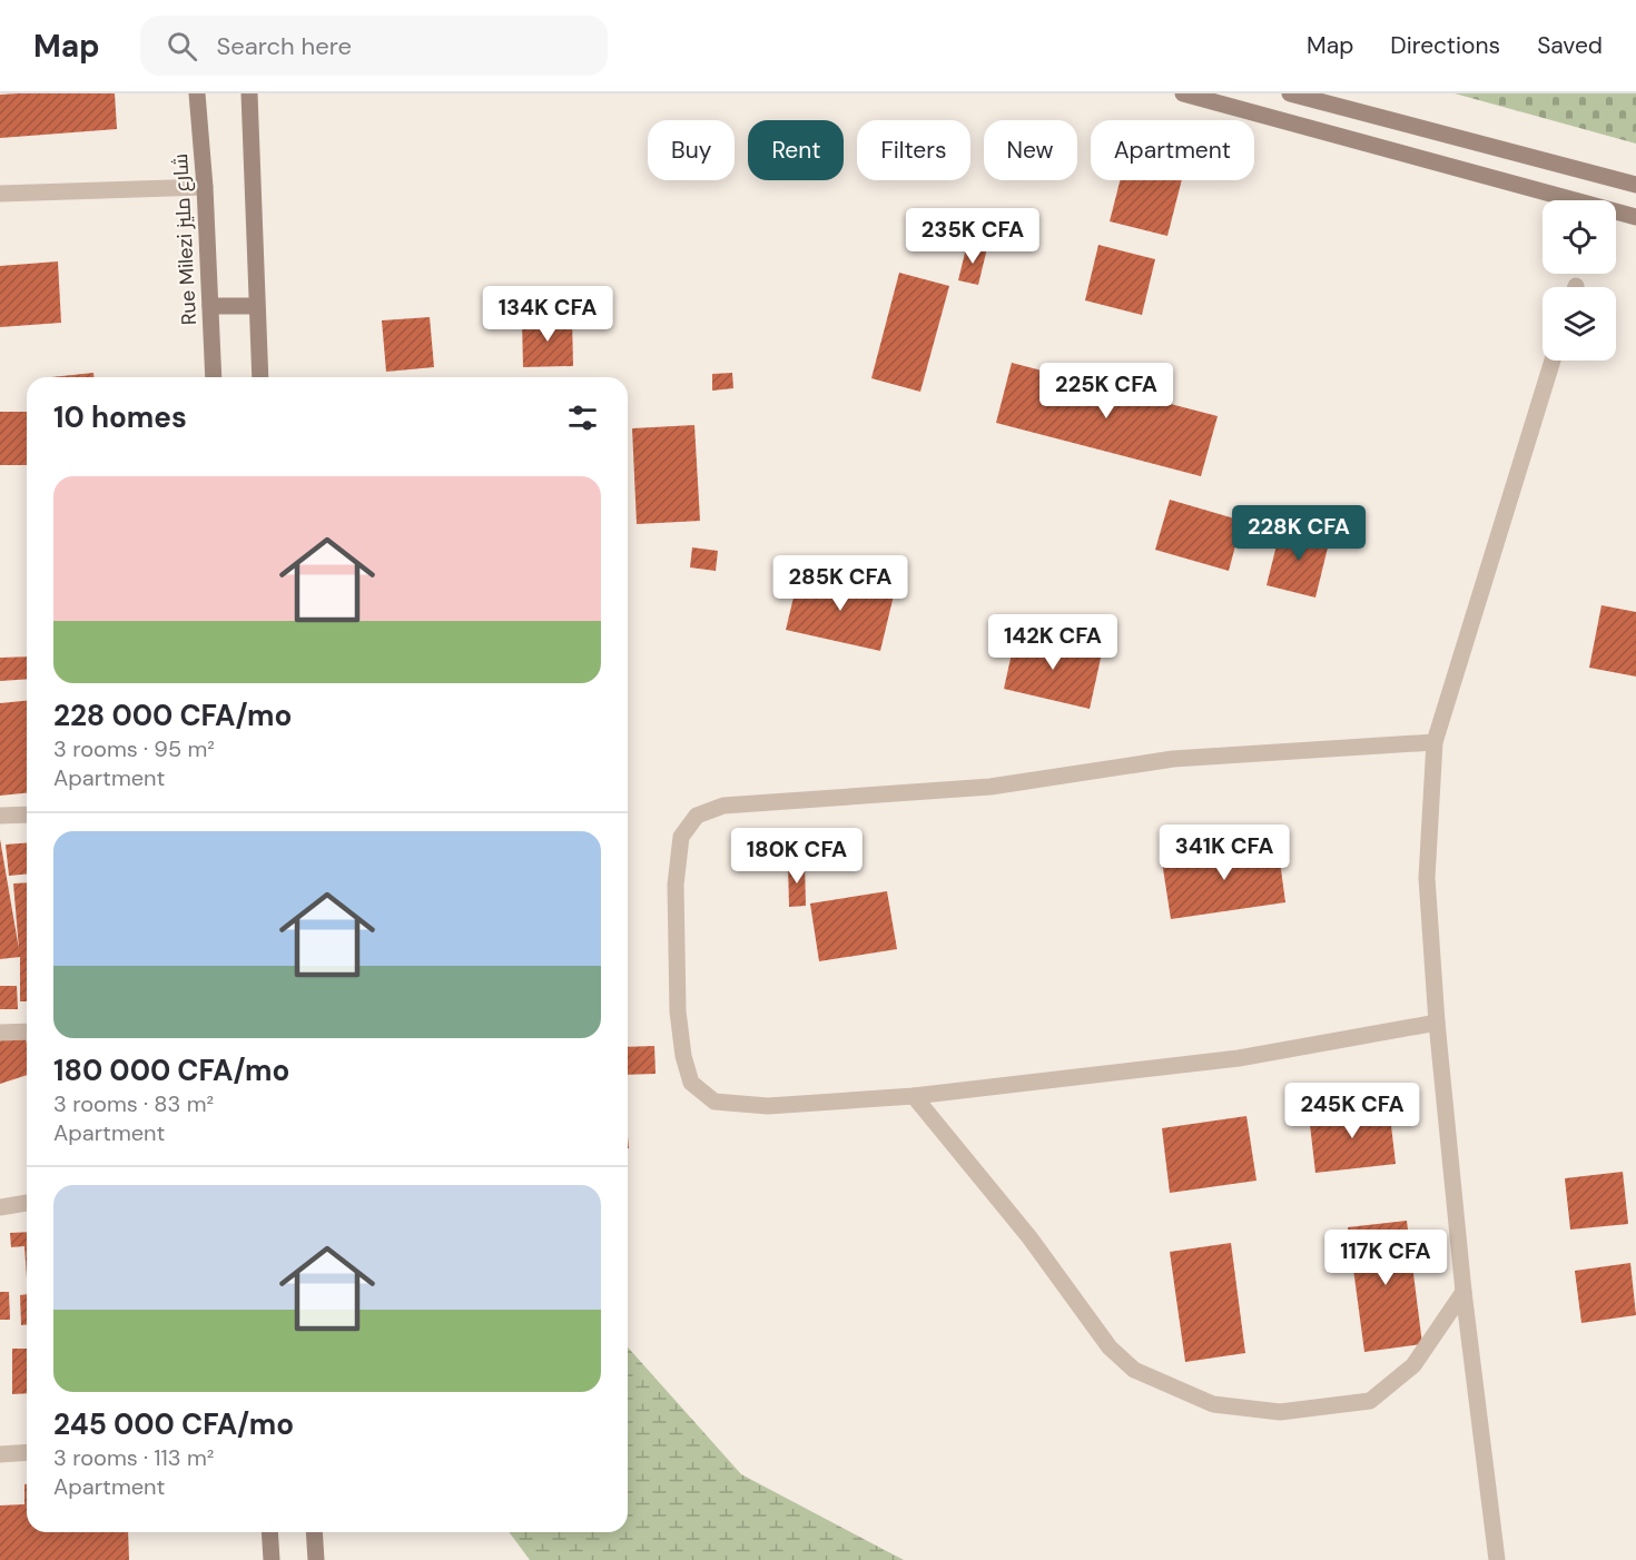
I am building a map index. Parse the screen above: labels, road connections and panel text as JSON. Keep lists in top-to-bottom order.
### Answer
{
  "streets": {
    "main road": ["Rue Milezi شارع مليز"]
  },
  "page": {
    "header": "Map",
    "search": "Search here",
    "nav": ["Map", "Directions", "Saved"],
    "chip": [
      "Buy",
      "Rent",
      "Filters",
      "New",
      "Apartment"
    ],
    "price": [
      "235K CFA",
      "134K CFA",
      "225K CFA",
      "228K CFA",
      "285K CFA",
      "142K CFA",
      "341K CFA",
      "180K CFA",
      "245K CFA",
      "117K CFA"
    ],
    "heading": "10 homes",
    "list": [
      {
        "name": "228 000 CFA/mo",
        "note": "3 rooms · 95 m² · Apartment"
      },
      {
        "name": "180 000 CFA/mo",
        "note": "3 rooms · 83 m² · Apartment"
      },
      {
        "name": "245 000 CFA/mo",
        "note": "3 rooms · 113 m² · Apartment"
      }
    ]
  }
}
